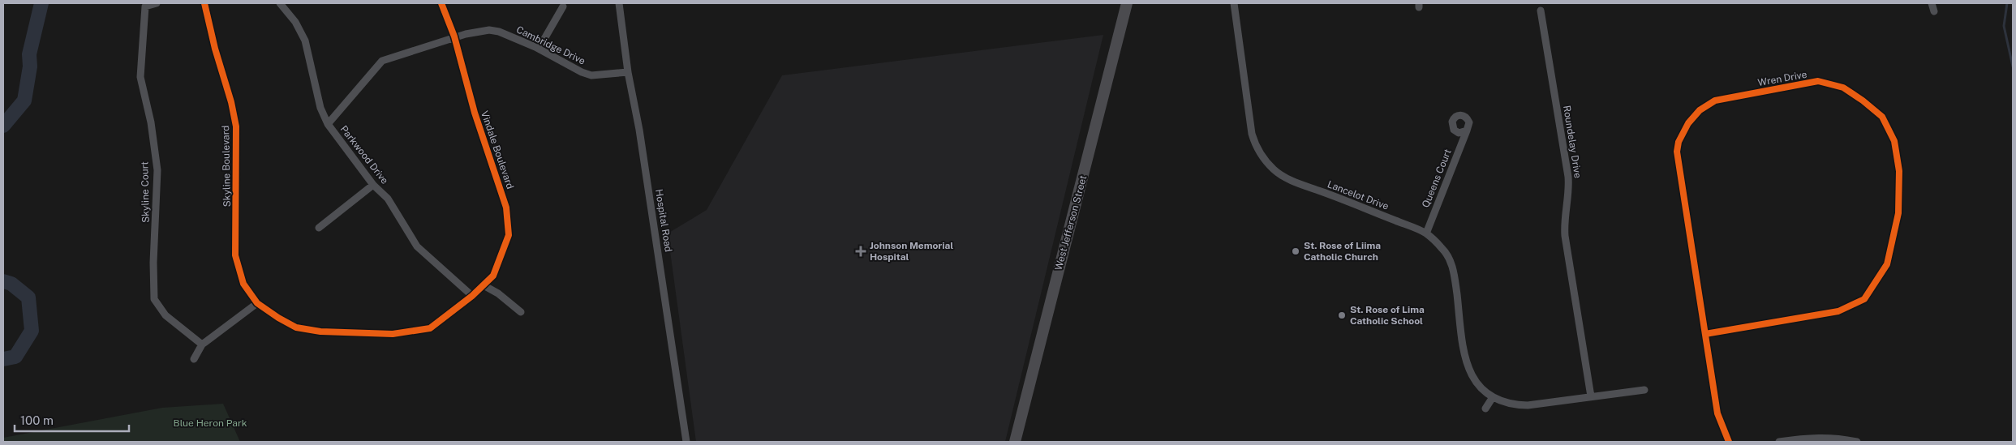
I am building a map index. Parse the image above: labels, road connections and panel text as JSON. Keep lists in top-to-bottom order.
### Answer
{
  "streets": {
    "main road": ["West Jefferson Street"],
    "street": [
      "Cambridge Drive",
      "Wren Drive",
      "Roundelay Drive",
      "Vindale Boulevard",
      "Parkwood Drive",
      "Skyline Boulevard",
      "Queens Court",
      "Skyline Court",
      "Lancelot Drive",
      "Hospital Road"
    ]
  },
  "crossings": [
    ["Cambridge Drive", "Vindale Boulevard"],
    ["Cambridge Drive", "Parkwood Drive"],
    ["Cambridge Drive", "Hospital Road"],
    ["Roundelay Drive", "Lancelot Drive"],
    ["Vindale Boulevard", "Parkwood Drive"],
    ["Vindale Boulevard", "Skyline Boulevard"],
    ["Parkwood Drive", "Skyline Boulevard"],
    ["Queens Court", "Lancelot Drive"]
  ],
  "parks": ["Blue Heron Park"],
  "places": {
    "health": ["Johnson Memorial Hospital"],
    "other": ["St. Rose of Liima Catholic Church", "St. Rose of Lima Catholic School"]
  },
  "scale_bar": "100 m"
}
